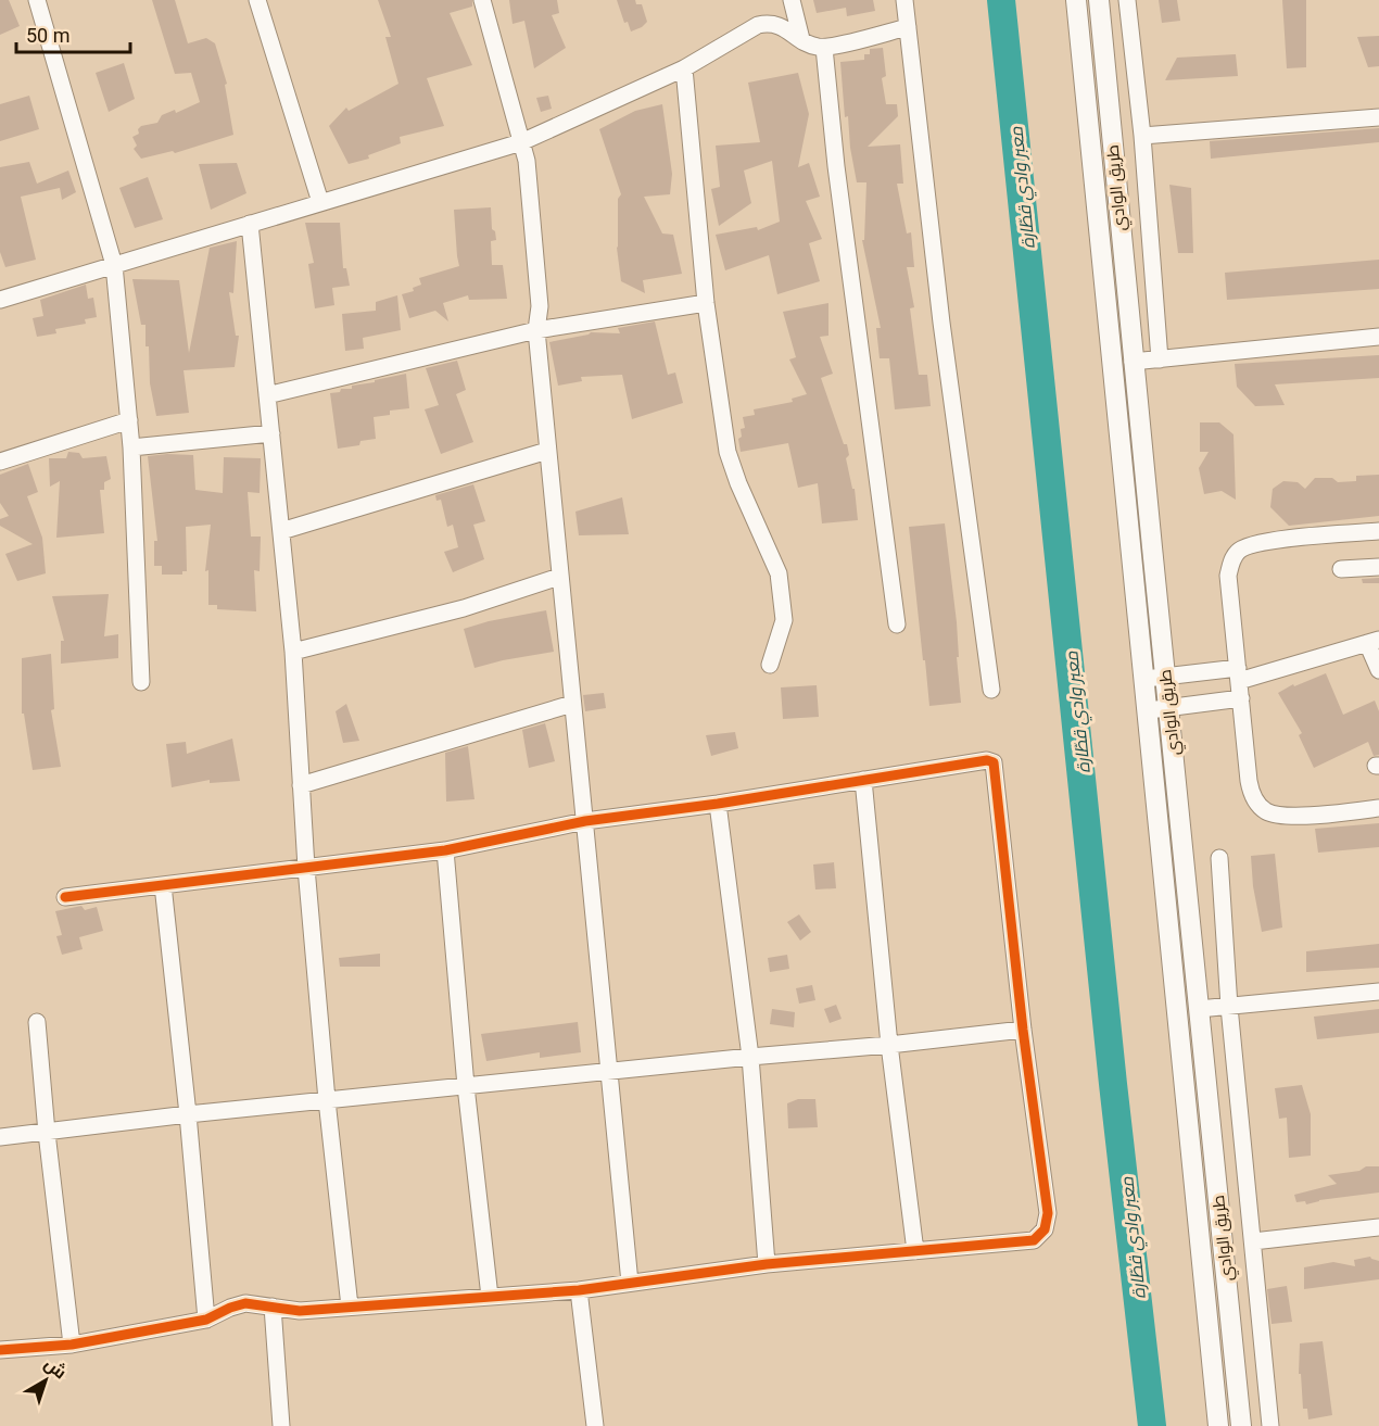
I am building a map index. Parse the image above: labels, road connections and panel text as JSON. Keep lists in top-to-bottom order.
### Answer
{
  "streets": {
    "main road": ["طريق الوادي"]
  },
  "water": ["معبر وادي قطّارة"],
  "scale_bar": "50 m",
  "north": "top right"
}
